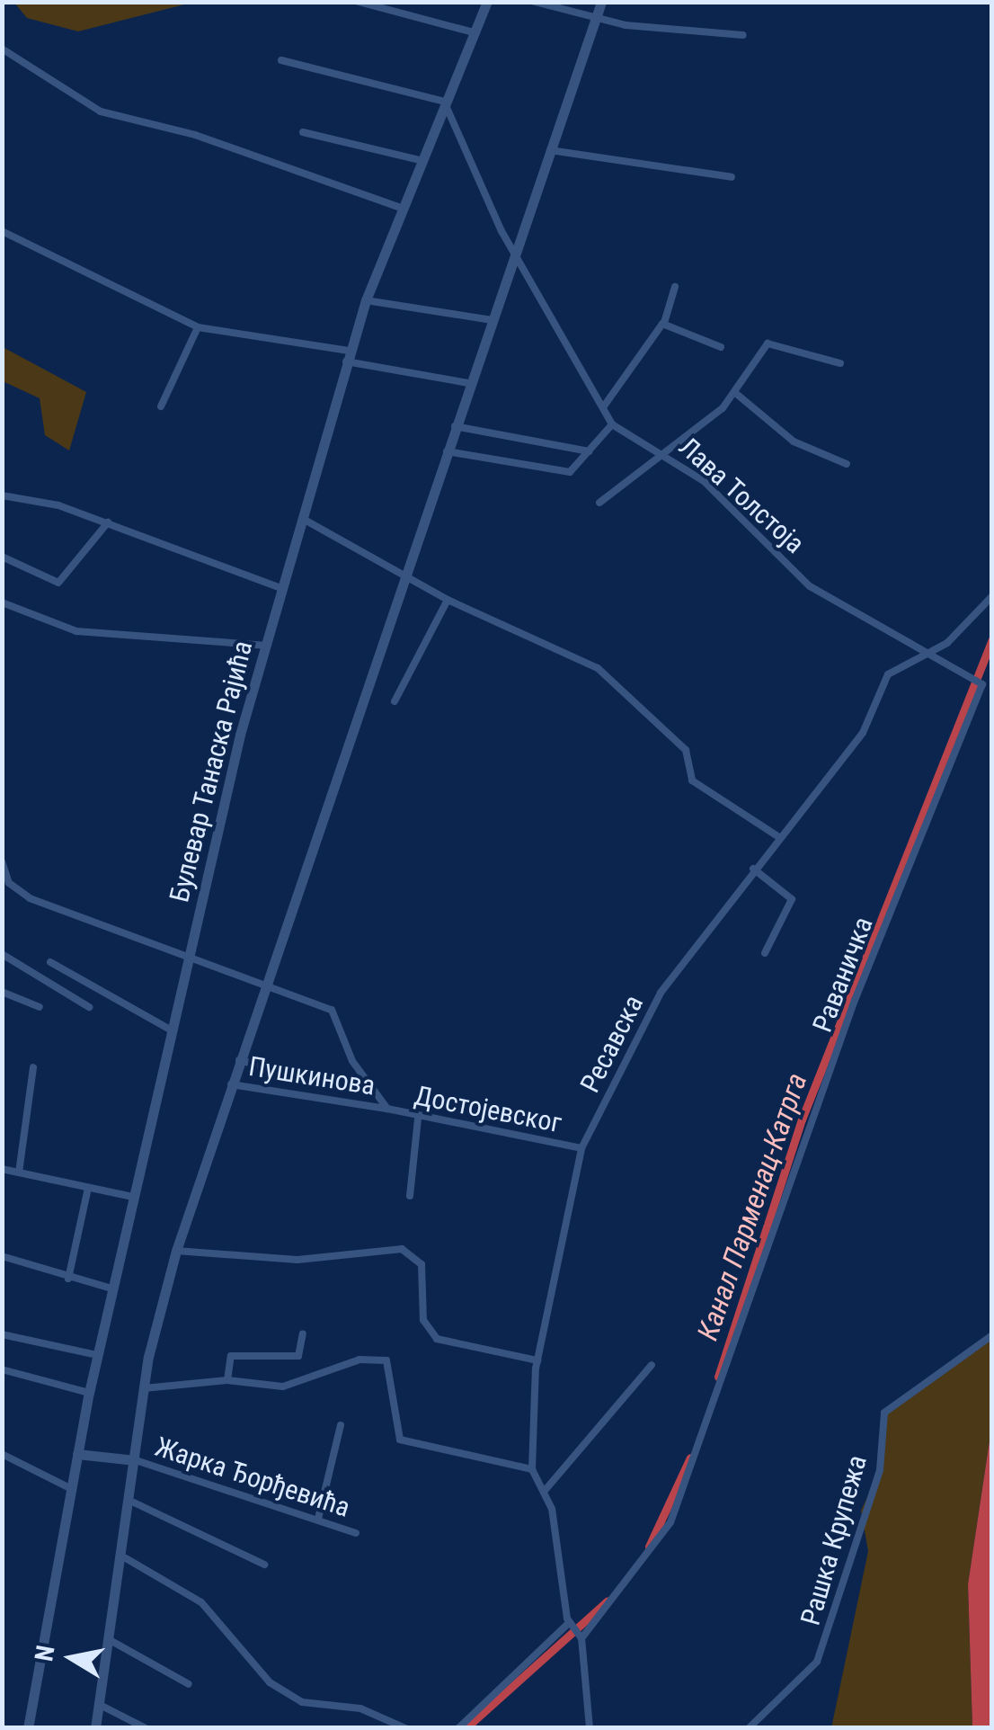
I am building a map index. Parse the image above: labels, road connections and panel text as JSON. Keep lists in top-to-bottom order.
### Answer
{
  "streets": {
    "street": [
      "Лава Толстоја",
      "Булевар Танаска Рајића",
      "Раваничка",
      "Ресавска",
      "Пушкинова",
      "Достојевског",
      "Жарка Ђорђевића",
      "Рашка Крупежа"
    ]
  },
  "crossings": [
    ["Лава Толстоја", "Раваничка"],
    ["Лава Толстоја", "Ресавска"],
    ["Булевар Танаска Рајића", "Достојевског"],
    ["Раваничка", "Ресавска"],
    ["Ресавска", "Достојевског"],
    ["Пушкинова", "Достојевског"]
  ],
  "water": ["Канал Парменац-Катрга"],
  "north": "left"
}
